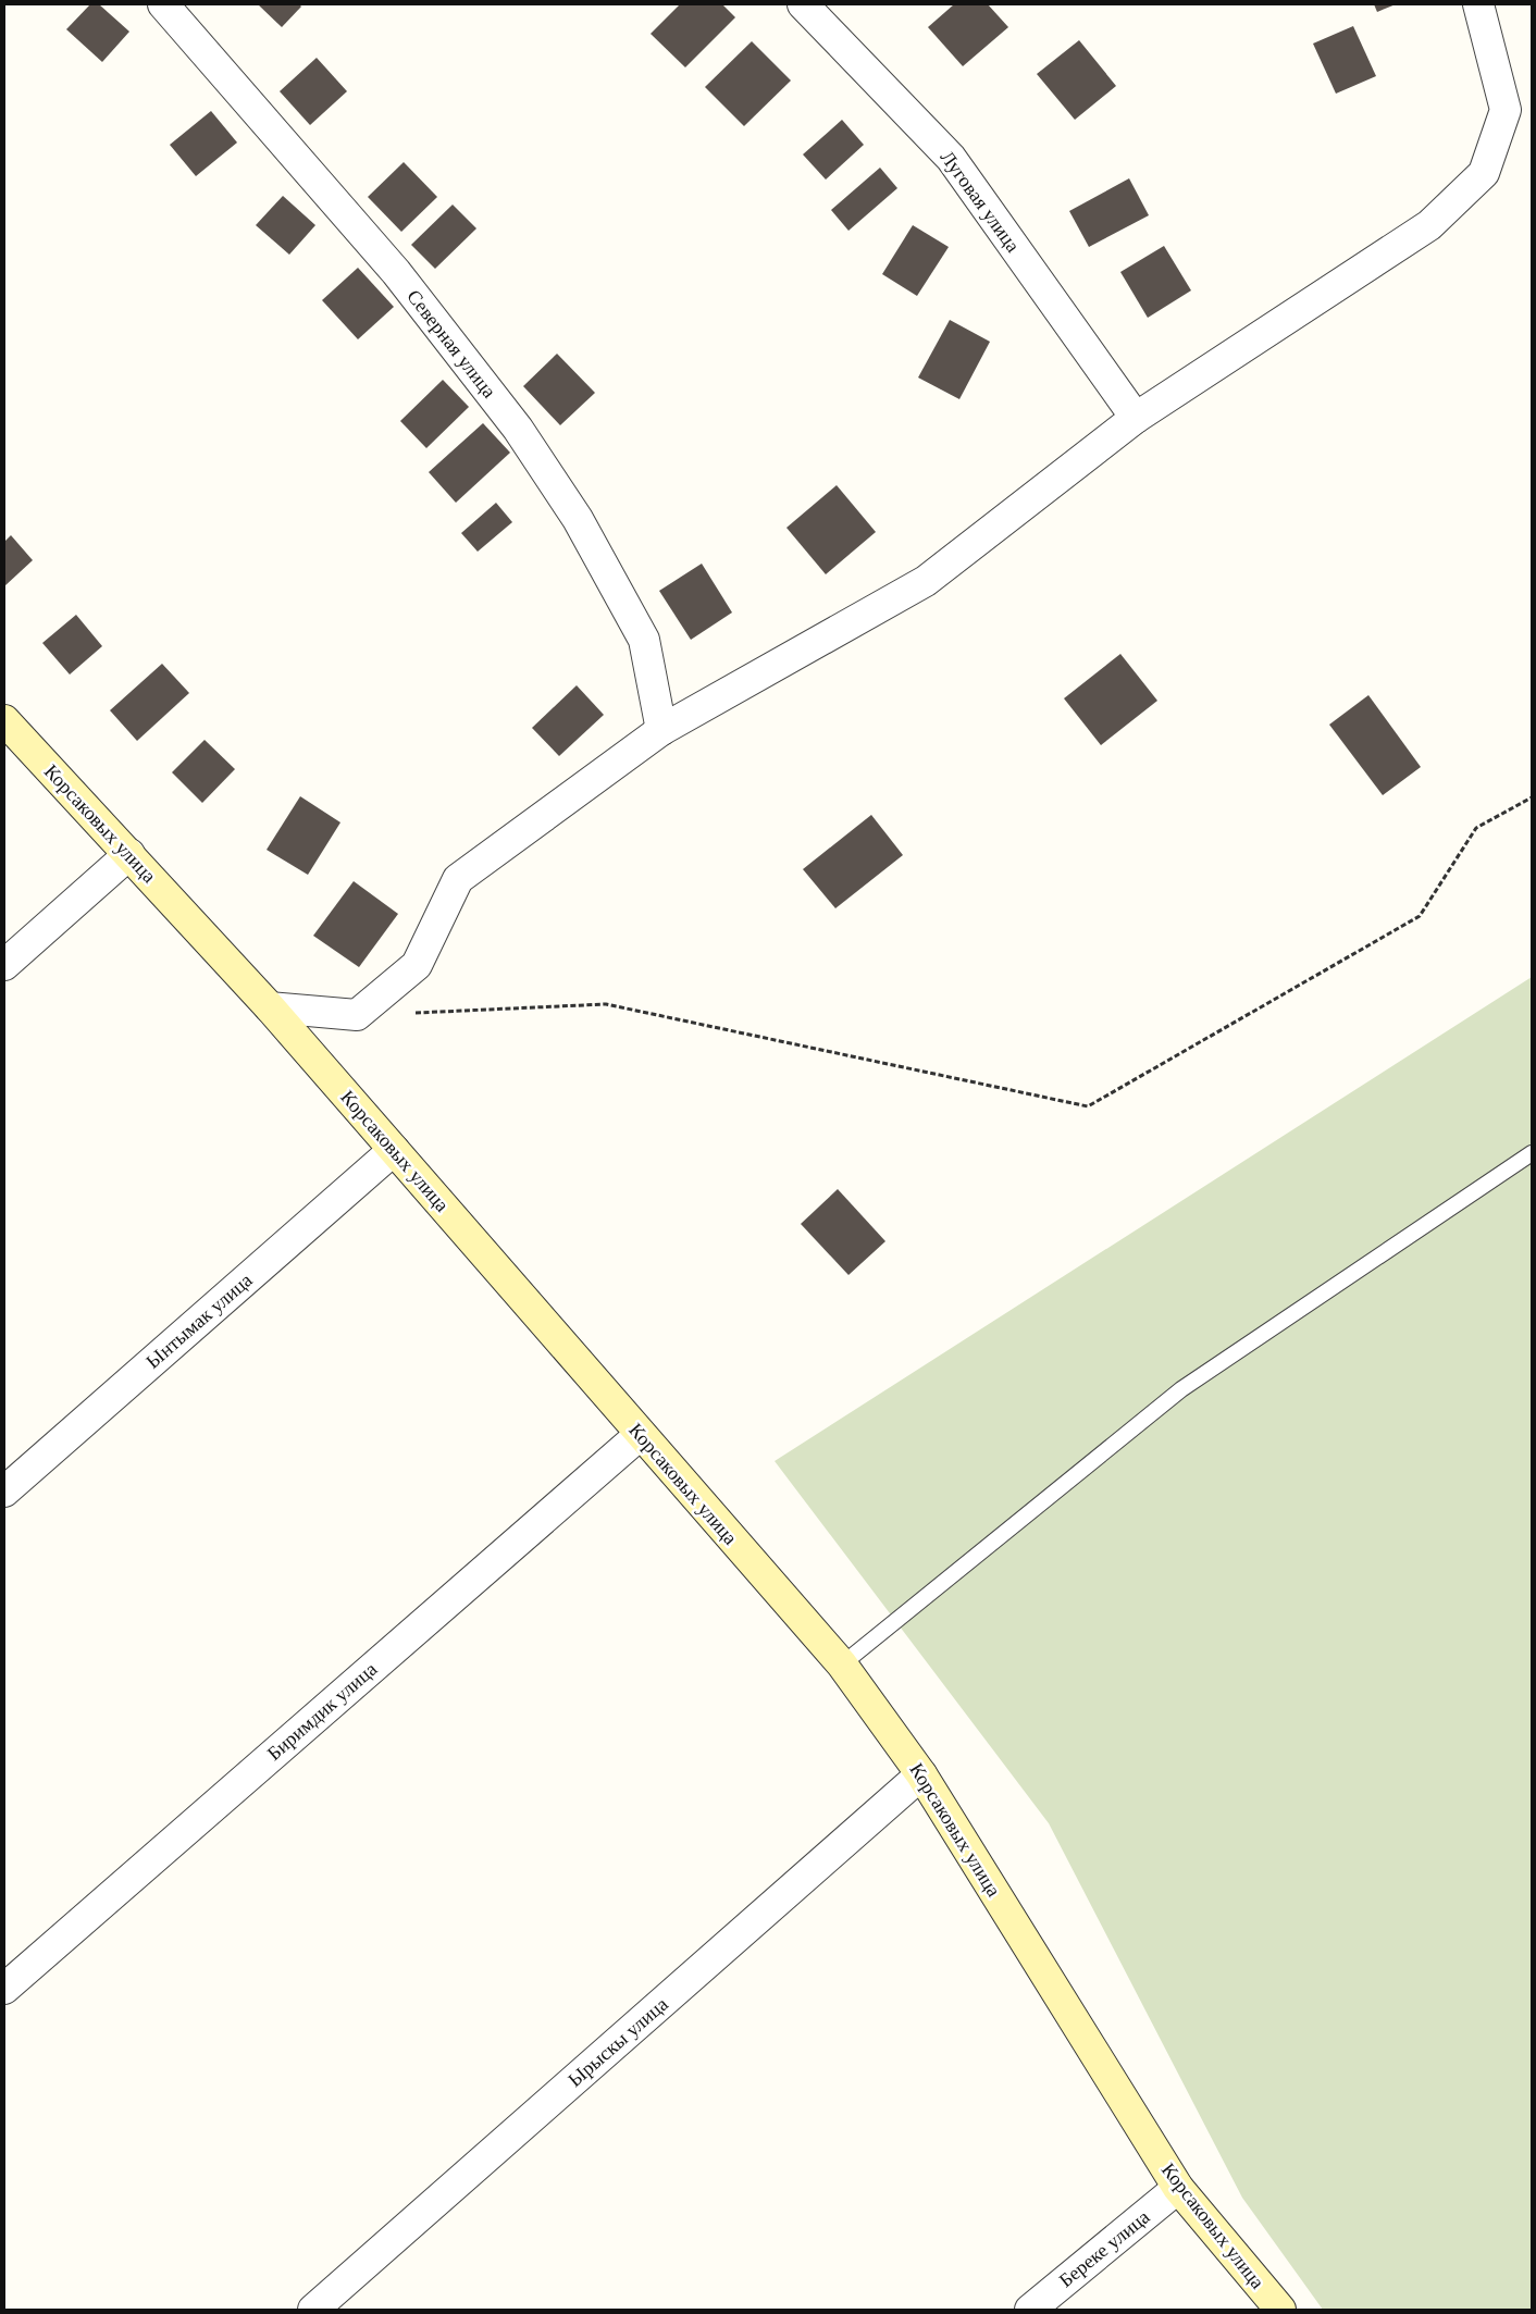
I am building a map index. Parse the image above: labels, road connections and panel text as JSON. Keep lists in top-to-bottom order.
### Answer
{
  "streets": {
    "street": [
      "Луговая улица",
      "Северная улица",
      "Корсаковых улица",
      "Ынтымак улица",
      "Биримдик улица",
      "Ырыскы улица",
      "Береке улица"
    ]
  },
  "crossings": [
    ["Корсаковых улица", "Ынтымак улица"],
    ["Корсаковых улица", "Биримдик улица"],
    ["Корсаковых улица", "Ырыскы улица"],
    ["Корсаковых улица", "Береке улица"]
  ]
}
